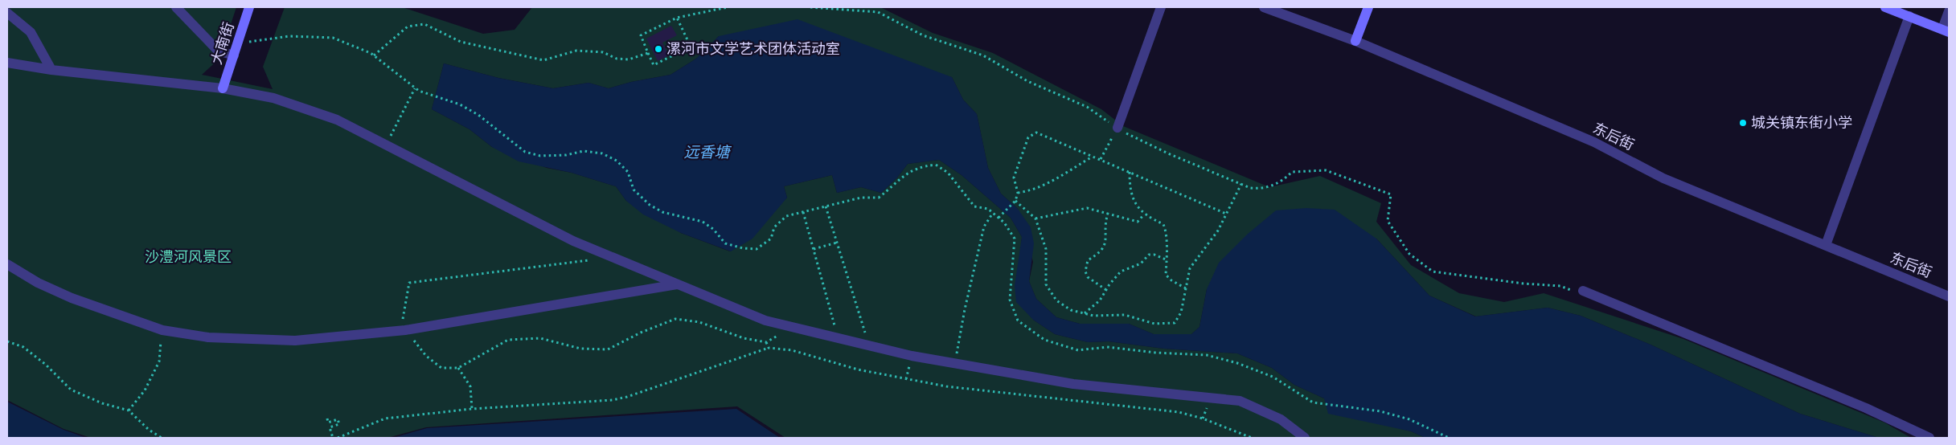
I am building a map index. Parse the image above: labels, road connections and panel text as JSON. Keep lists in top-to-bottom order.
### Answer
{
  "streets": {
    "street": ["大南街", "东后街"]
  },
  "water": ["远香塘"],
  "parks": ["沙澧河风景区"],
  "places": ["漯河市文学艺术团体活动室", "城关镇东街小学"]
}
